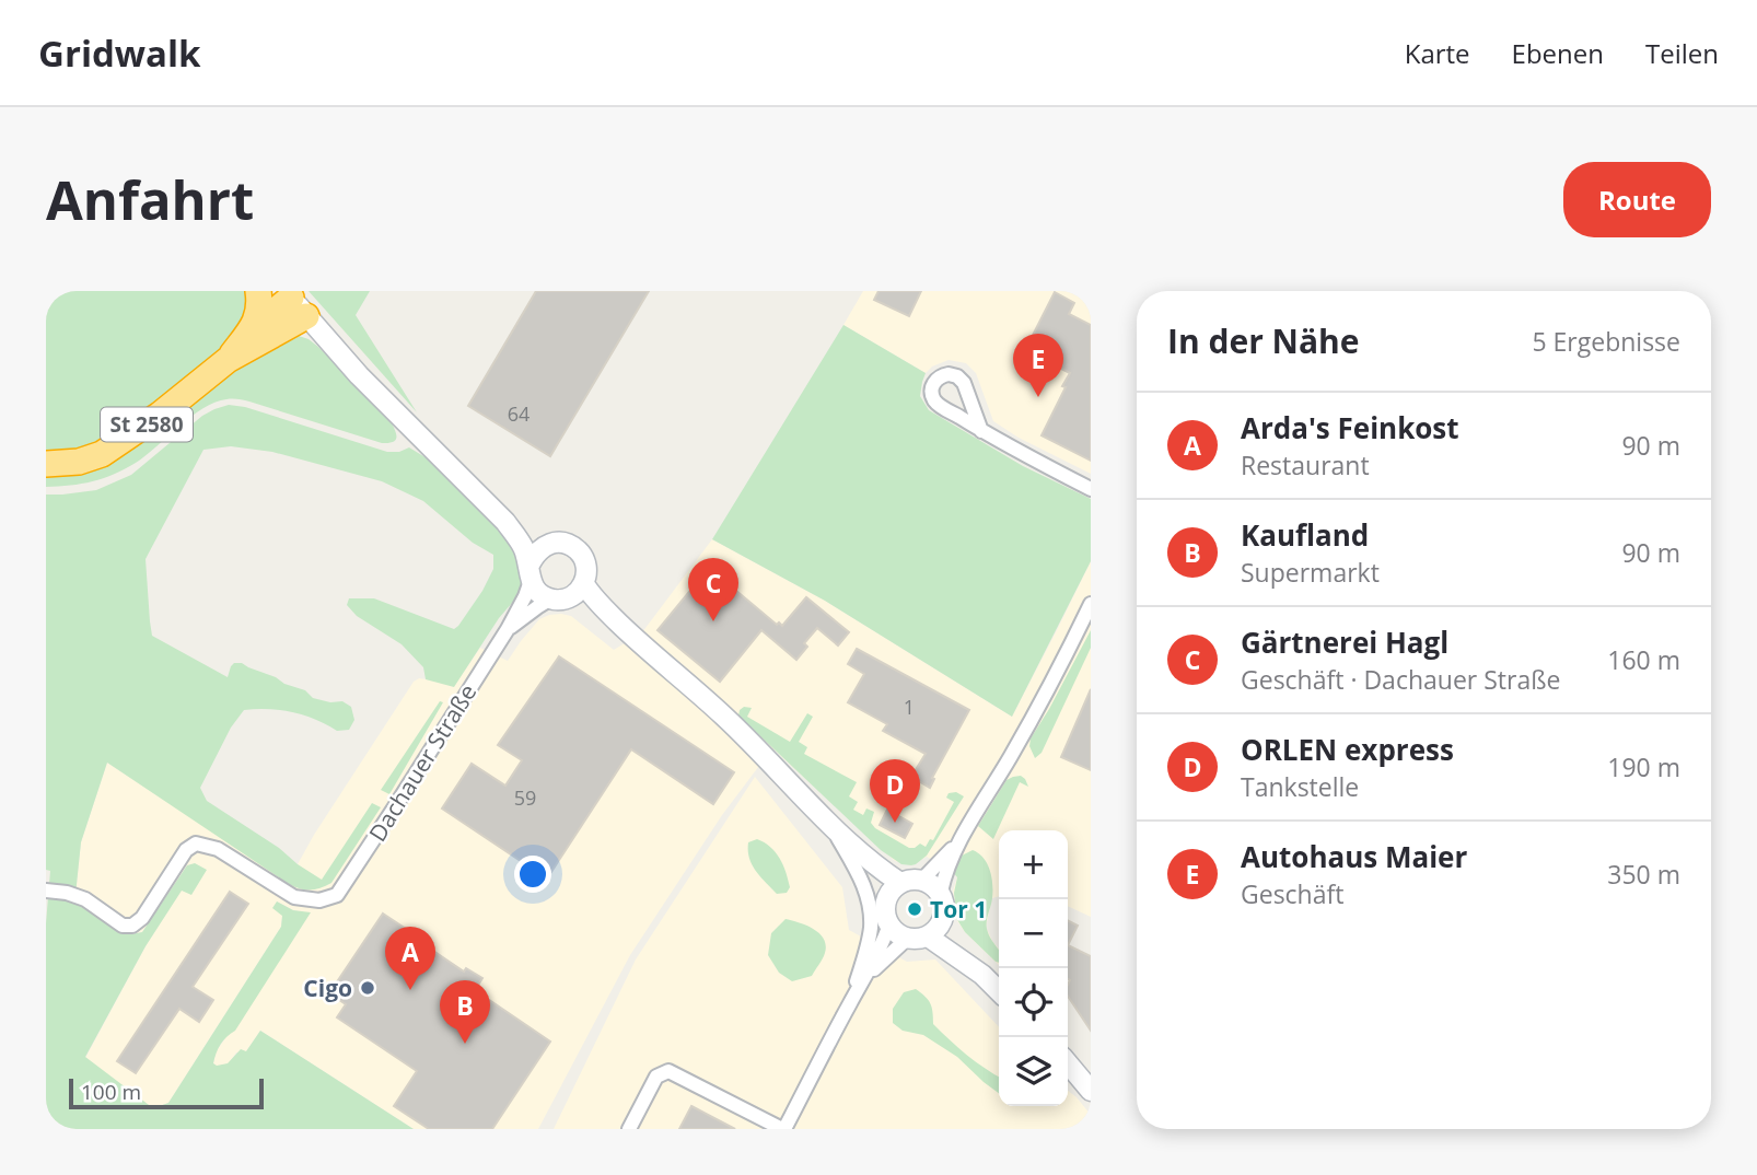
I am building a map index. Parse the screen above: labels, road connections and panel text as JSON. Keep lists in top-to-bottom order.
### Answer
{
  "streets": {
    "highway": ["St 2580"],
    "street": ["Dachauer Straße"]
  },
  "places": ["Tor 1", "Cigo"],
  "house_numbers": ["64", "1", "59"],
  "scale_bar": "100 m",
  "page": {
    "header": "Gridwalk",
    "nav": ["Karte", "Ebenen", "Teilen"],
    "buttons": "Route",
    "title": "Anfahrt",
    "heading": ["In der Nähe", "5 Ergebnisse"],
    "pins": [
      "E",
      "C",
      "D",
      "A",
      "B"
    ],
    "list": [
      {
        "mark": "A",
        "name": "Arda's Feinkost",
        "note": "Restaurant",
        "value": "90 m"
      },
      {
        "mark": "B",
        "name": "Kaufland",
        "note": "Supermarkt",
        "value": "90 m"
      },
      {
        "mark": "C",
        "name": "Gärtnerei Hagl",
        "note": "Geschäft · Dachauer Straße",
        "value": "160 m"
      },
      {
        "mark": "D",
        "name": "ORLEN express",
        "note": "Tankstelle",
        "value": "190 m"
      },
      {
        "mark": "E",
        "name": "Autohaus Maier",
        "note": "Geschäft",
        "value": "350 m"
      }
    ],
    "map_buttons": ["+", "−"],
    "scale": "100 m"
  }
}
